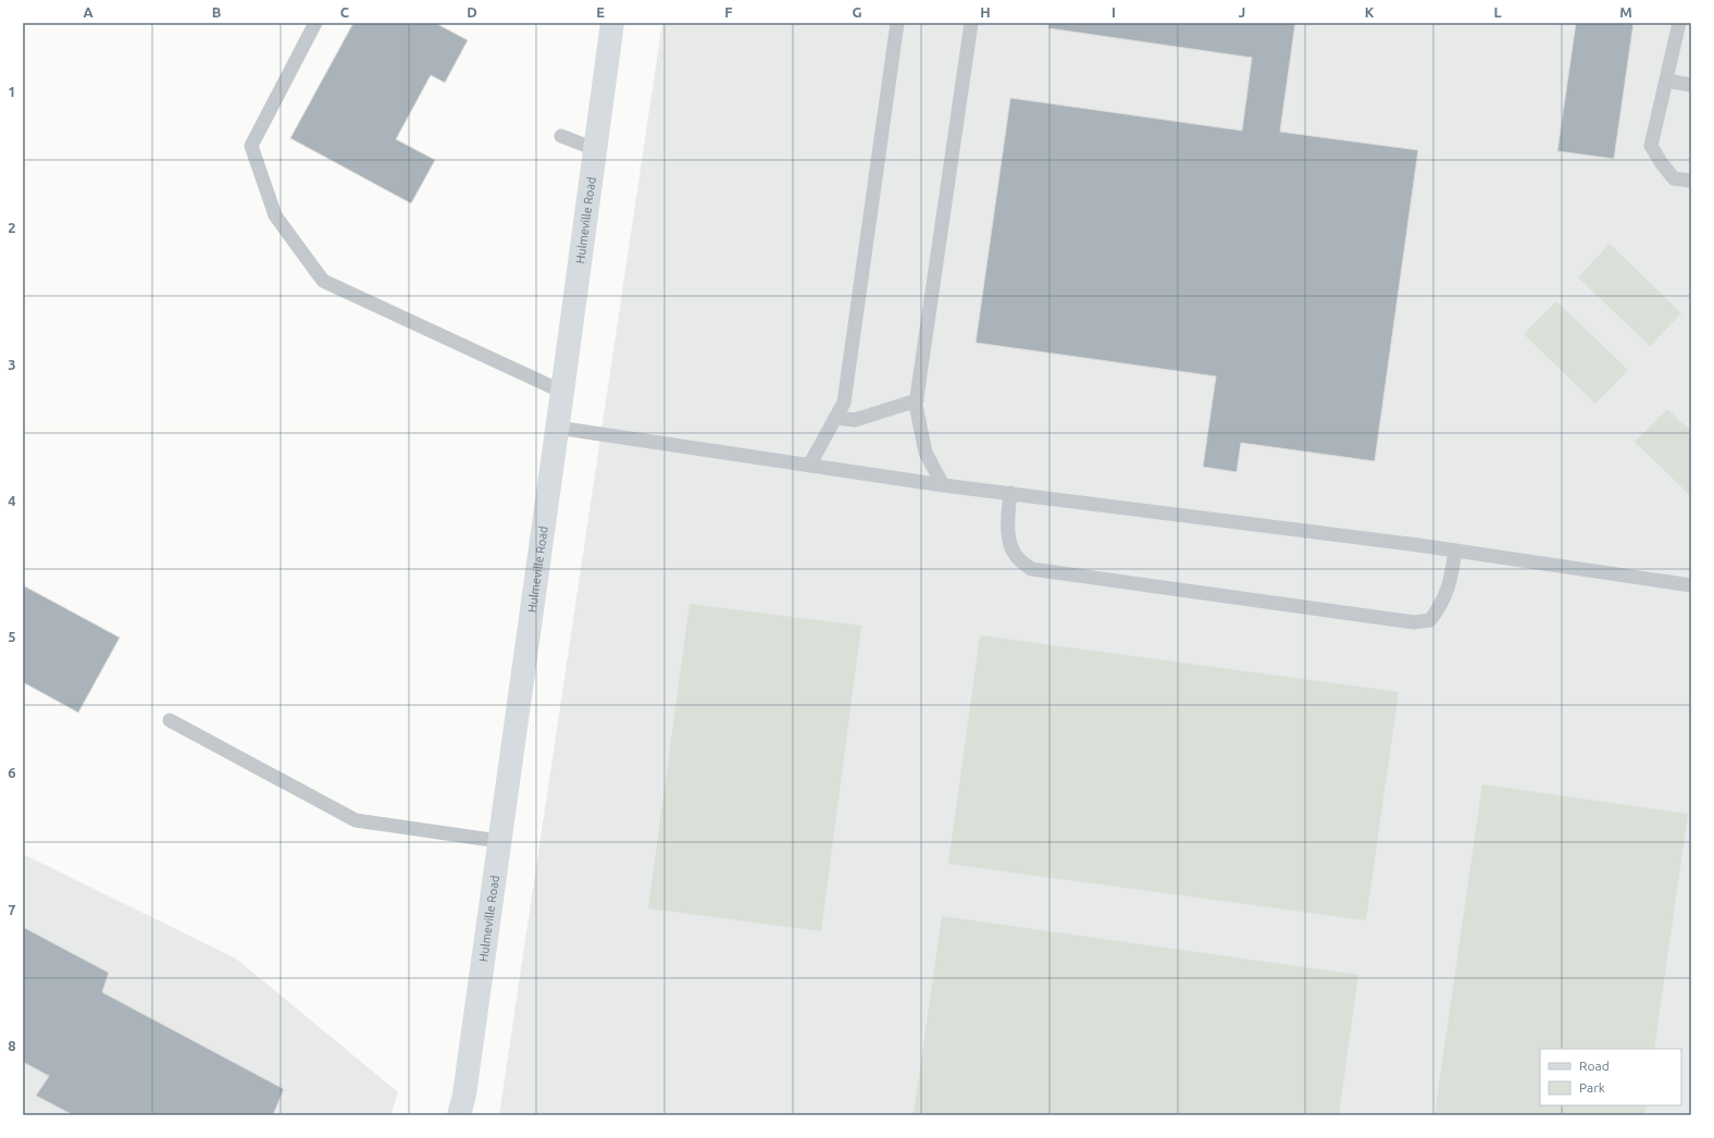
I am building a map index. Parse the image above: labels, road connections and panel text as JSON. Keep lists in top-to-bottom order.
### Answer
{
  "streets": {
    "main road": ["Hulmeville Road"]
  },
  "legend": ["Road", "Park"],
  "grid": {
    "columns": [
      "A",
      "B",
      "C",
      "D",
      "E",
      "F",
      "G",
      "H",
      "I",
      "J",
      "K",
      "L",
      "M"
    ],
    "rows": [
      "1",
      "2",
      "3",
      "4",
      "5",
      "6",
      "7",
      "8"
    ]
  }
}
